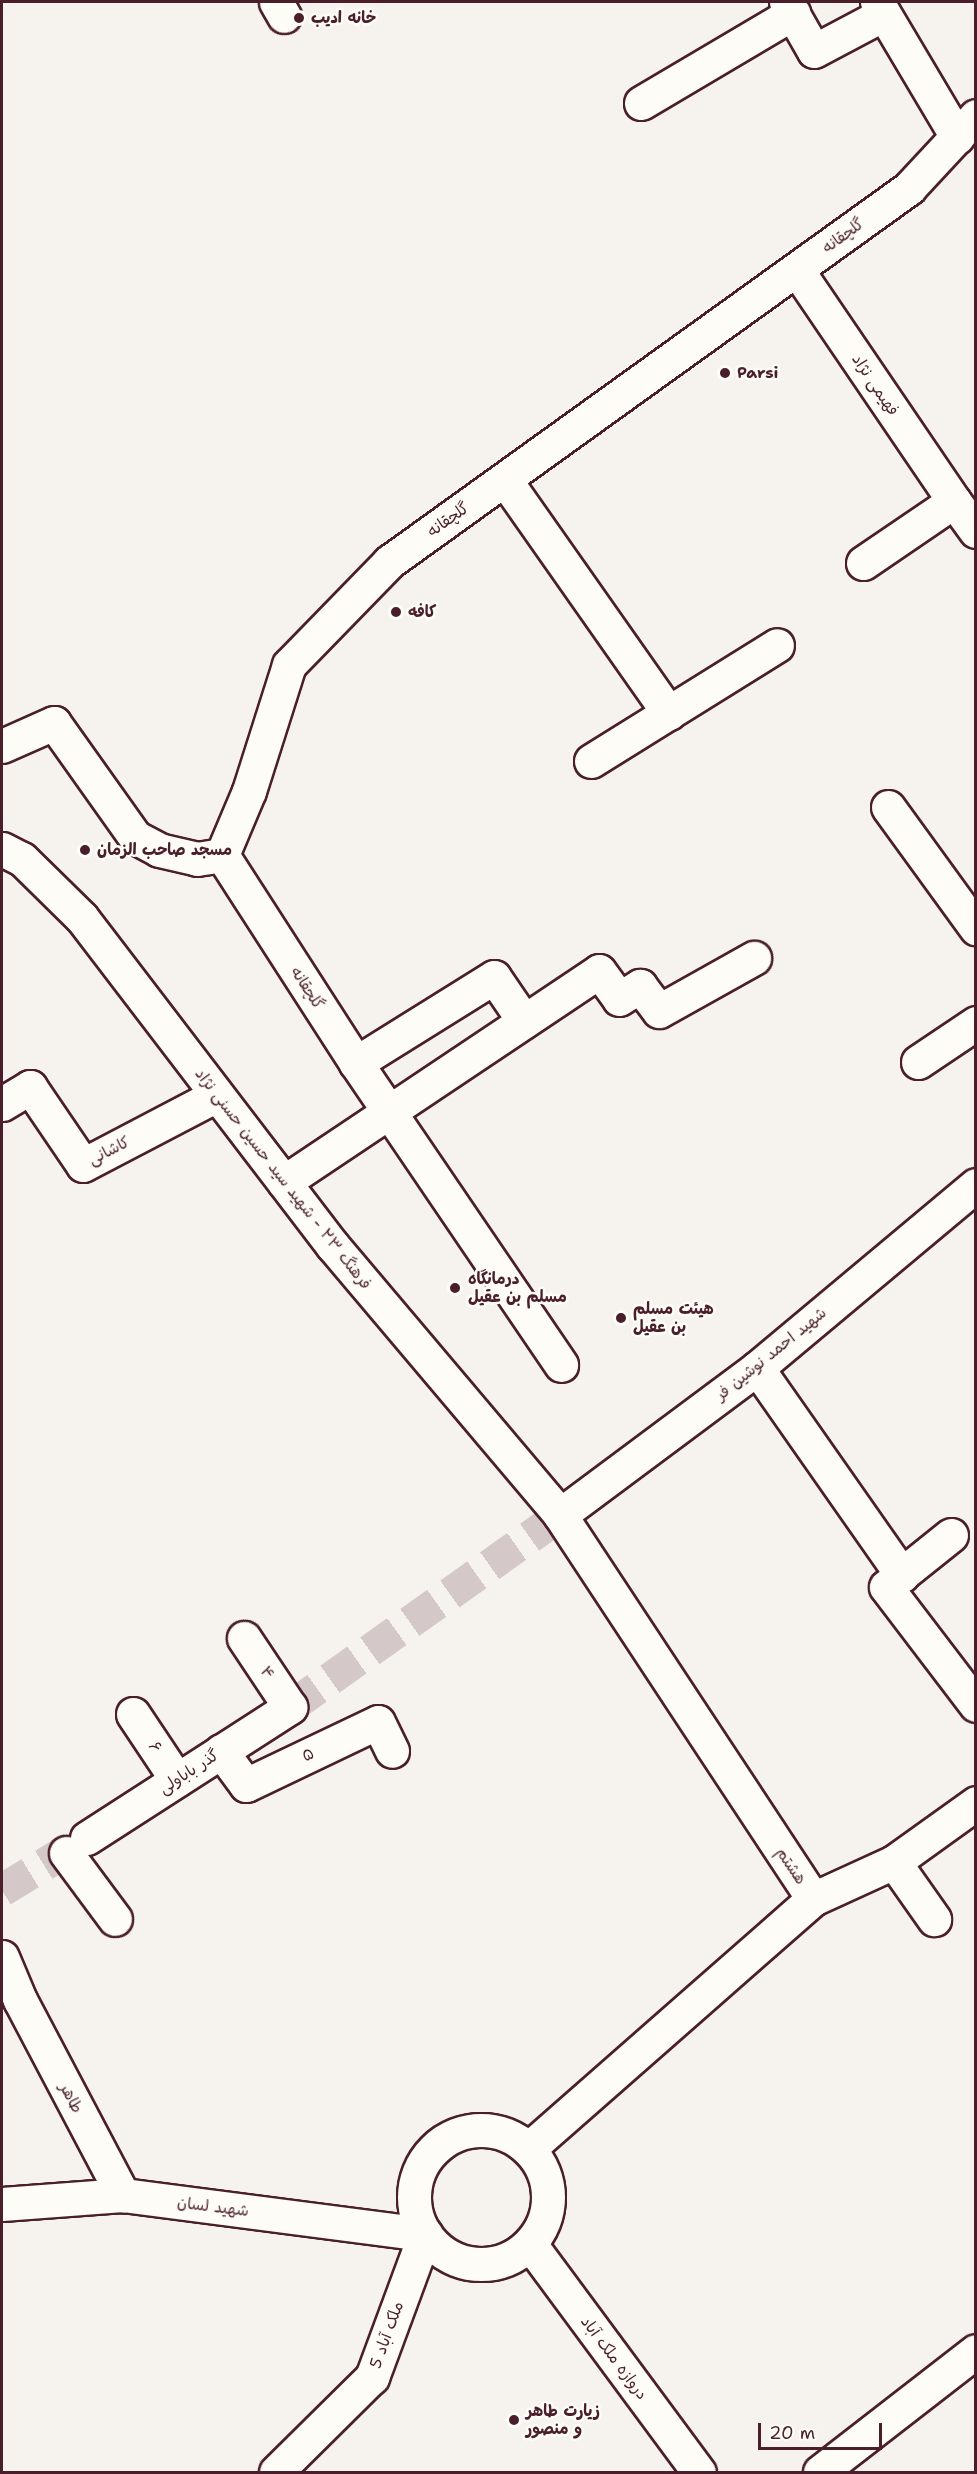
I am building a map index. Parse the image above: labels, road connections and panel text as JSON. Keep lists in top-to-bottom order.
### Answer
{
  "streets": {
    "street": [
      "گلچقانه",
      "فهیمی نژاد",
      "کاشانی",
      "فرهنگ ۲۳ - شهید سید حسین حسنی نژاد",
      "شهید احمد نوشین فر",
      "۴",
      "۶",
      "۵",
      "گذر باباولی",
      "هشتم",
      "طاهر",
      "شهید لسان",
      "ملک آباد 5",
      "دروازه ملک آباد"
    ]
  },
  "crossings": [
    ["گلچقانه", "فهیمی نژاد"],
    ["کاشانی", "فرهنگ ۲۳ - شهید سید حسین حسنی نژاد"],
    ["فرهنگ ۲۳ - شهید سید حسین حسنی نژاد", "شهید احمد نوشین فر"],
    ["فرهنگ ۲۳ - شهید سید حسین حسنی نژاد", "هشتم"],
    ["شهید احمد نوشین فر", "هشتم"],
    ["۴", "گذر باباولی"],
    ["۶", "گذر باباولی"],
    ["۵", "گذر باباولی"],
    ["هشتم", "شهید لسان"],
    ["هشتم", "ملک آباد 5"],
    ["هشتم", "دروازه ملک آباد"],
    ["طاهر", "شهید لسان"],
    ["شهید لسان", "ملک آباد 5"],
    ["شهید لسان", "دروازه ملک آباد"],
    ["ملک آباد 5", "دروازه ملک آباد"]
  ],
  "places": [
    "خانه ادیب",
    "Parsi",
    "کافه",
    "مسجد صاحب الزمان",
    "درمانگاه مسلم بن عقیل",
    "هیئت مسلم بن عقیل",
    "زیارت طاهر و منصور"
  ],
  "scale_bar": "20 m"
}
